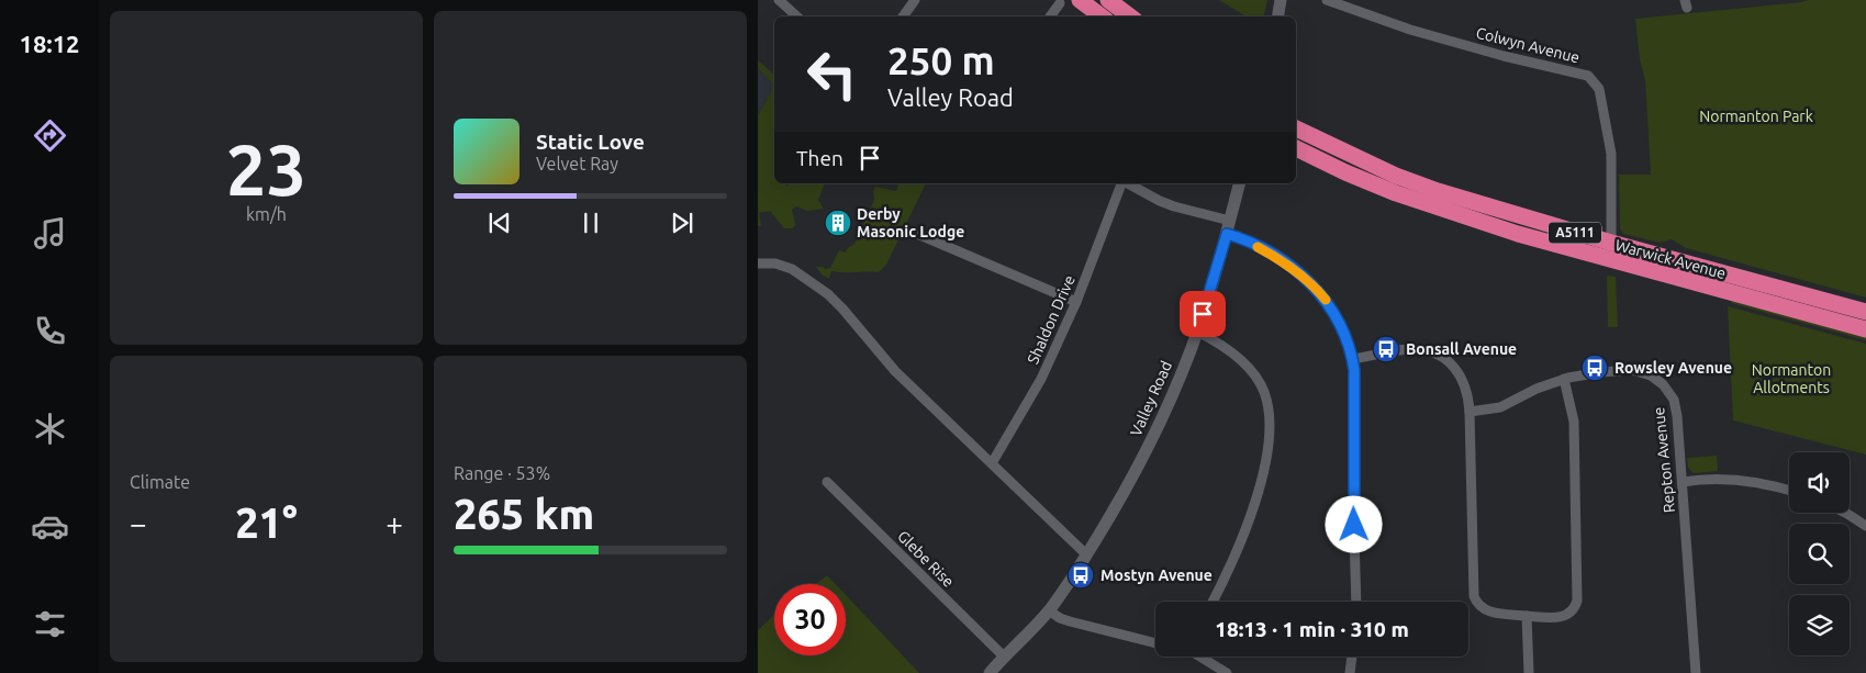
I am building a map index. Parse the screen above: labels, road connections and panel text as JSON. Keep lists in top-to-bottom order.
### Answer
{
  "streets": {
    "highway": ["A5111", "Warwick Avenue"],
    "street": [
      "Colwyn Avenue",
      "Shaldon Drive",
      "Valley Road",
      "Repton Avenue",
      "Glebe Rise"
    ]
  },
  "crossings": [
    ["Colwyn Avenue", "Warwick Avenue"],
    ["Valley Road", "Glebe Rise"]
  ],
  "parks": ["Normanton Park", "Normanton Allotments"],
  "places": {
    "building": ["Derby Masonic Lodge"],
    "bus stop": ["Bonsall Avenue", "Rowsley Avenue", "Mostyn Avenue"]
  },
  "page": {
    "tabs": "18:12",
    "tile": [
      ["23", "km/h"],
      "Climate",
      ["Range · 53%", "265 km"]
    ],
    "turn": ["250 m", "Valley Road"],
    "song": ["Static Love", "Velvet Ray"],
    "then": "Then",
    "heat": ["−", "21°", "+"],
    "limit": "30",
    "trip": "18:13 · 1 min · 310 m"
  }
}
